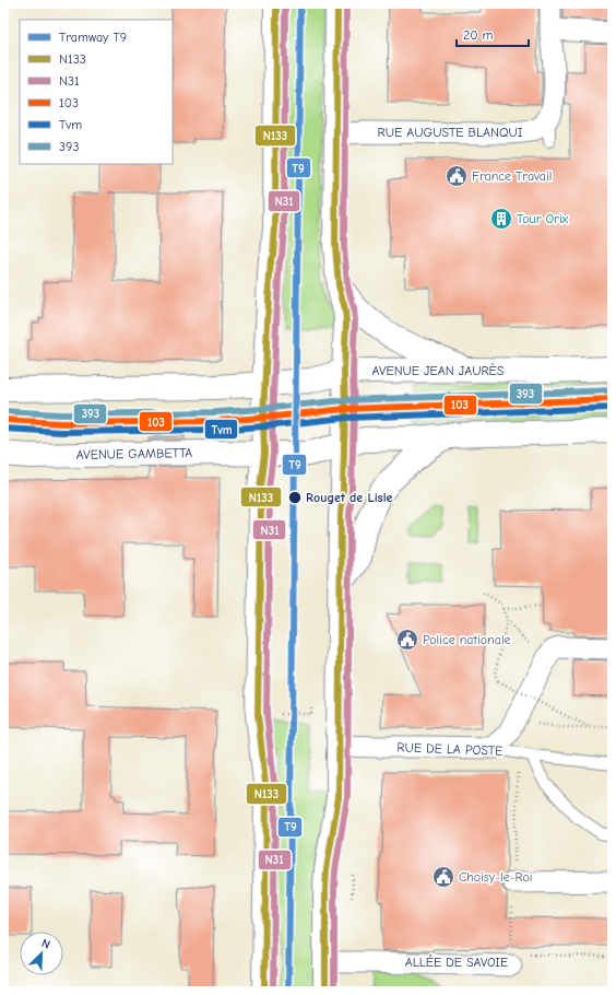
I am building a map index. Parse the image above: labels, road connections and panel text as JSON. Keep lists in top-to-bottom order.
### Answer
{
  "streets": {
    "main road": ["AVENUE JEAN JAURÈS", "AVENUE GAMBETTA"],
    "street": ["RUE AUGUSTE BLANQUI", "RUE DE LA POSTE", "ALLÉE DE SAVOIE"]
  },
  "places": {
    "public building": ["France Travail", "Police nationale", "Choisy-le-Roi"],
    "building": ["Tour Orix"],
    "other": ["Rouget de Lisle"]
  },
  "lines": [
    "tram line T9",
    "transit line N133",
    "transit line N31",
    "transit line 393",
    "transit line 103",
    "transit line Tvm"
  ],
  "legend": [
    "Tramway T9",
    "N133",
    "N31",
    "103",
    "Tvm",
    "393"
  ],
  "scale_bar": "20 m",
  "north": "top right"
}
